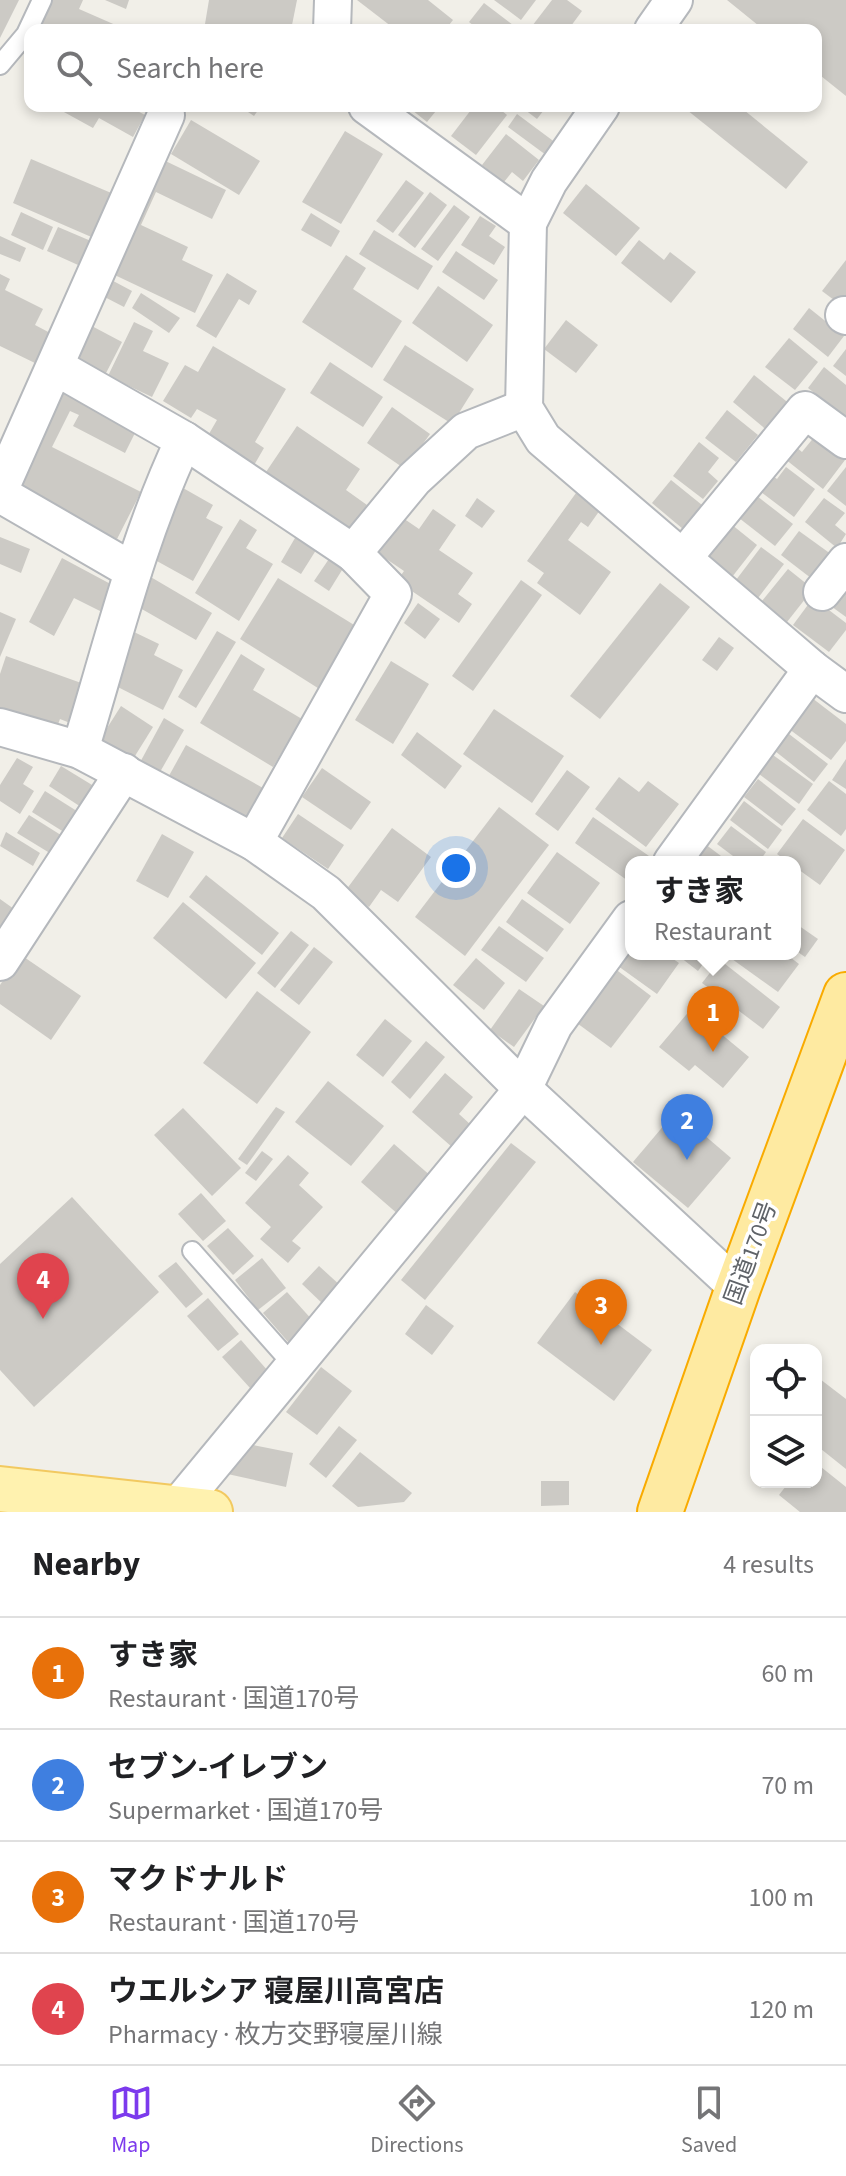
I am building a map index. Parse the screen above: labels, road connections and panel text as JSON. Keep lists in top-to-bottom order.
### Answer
{
  "streets": {
    "highway": ["国道170号"]
  },
  "page": {
    "search": "Search here",
    "popup": ["すき家", "Restaurant"],
    "pins": [
      "1",
      "2",
      "4",
      "3"
    ],
    "heading": ["Nearby", "4 results"],
    "list": [
      {
        "mark": "1",
        "name": "すき家",
        "note": "Restaurant · 国道170号",
        "value": "60 m"
      },
      {
        "mark": "2",
        "name": "セブン-イレブン",
        "note": "Supermarket · 国道170号",
        "value": "70 m"
      },
      {
        "mark": "3",
        "name": "マクドナルド",
        "note": "Restaurant · 国道170号",
        "value": "100 m"
      },
      {
        "mark": "4",
        "name": "ウエルシア 寝屋川高宮店",
        "note": "Pharmacy · 枚方交野寝屋川線",
        "value": "120 m"
      }
    ],
    "nav": ["Map", "Directions", "Saved"]
  }
}
